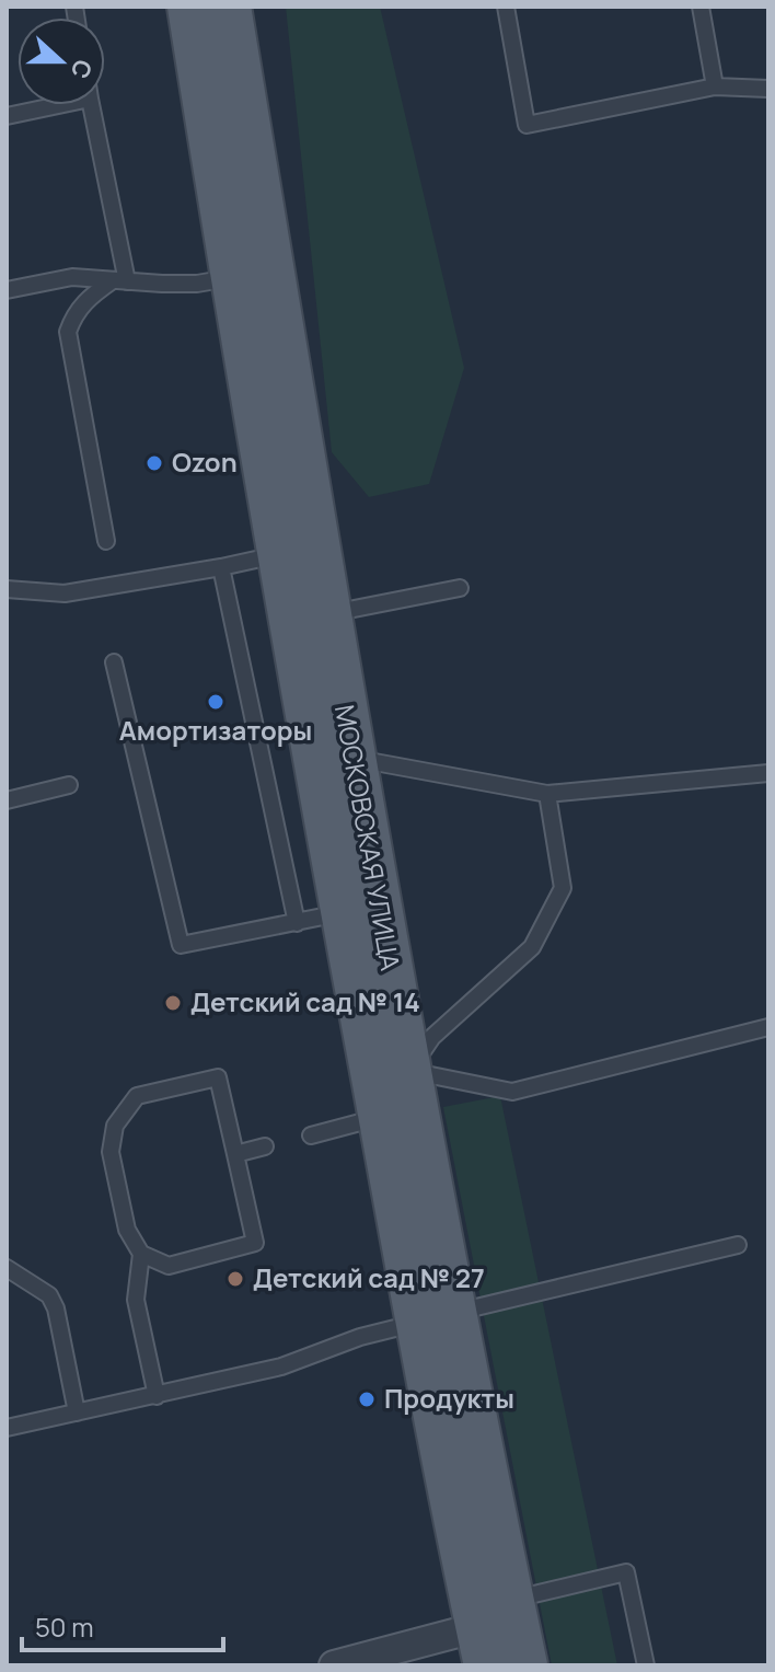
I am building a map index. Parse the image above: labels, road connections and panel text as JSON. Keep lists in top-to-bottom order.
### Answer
{
  "streets": {
    "main road": ["МОСКОВСКАЯ УЛИЦА"]
  },
  "places": [
    "Ozon",
    "Амортизаторы",
    "Детский сад № 14",
    "Детский сад № 27",
    "Продукты"
  ],
  "scale_bar": "50 m",
  "north": "right"
}
